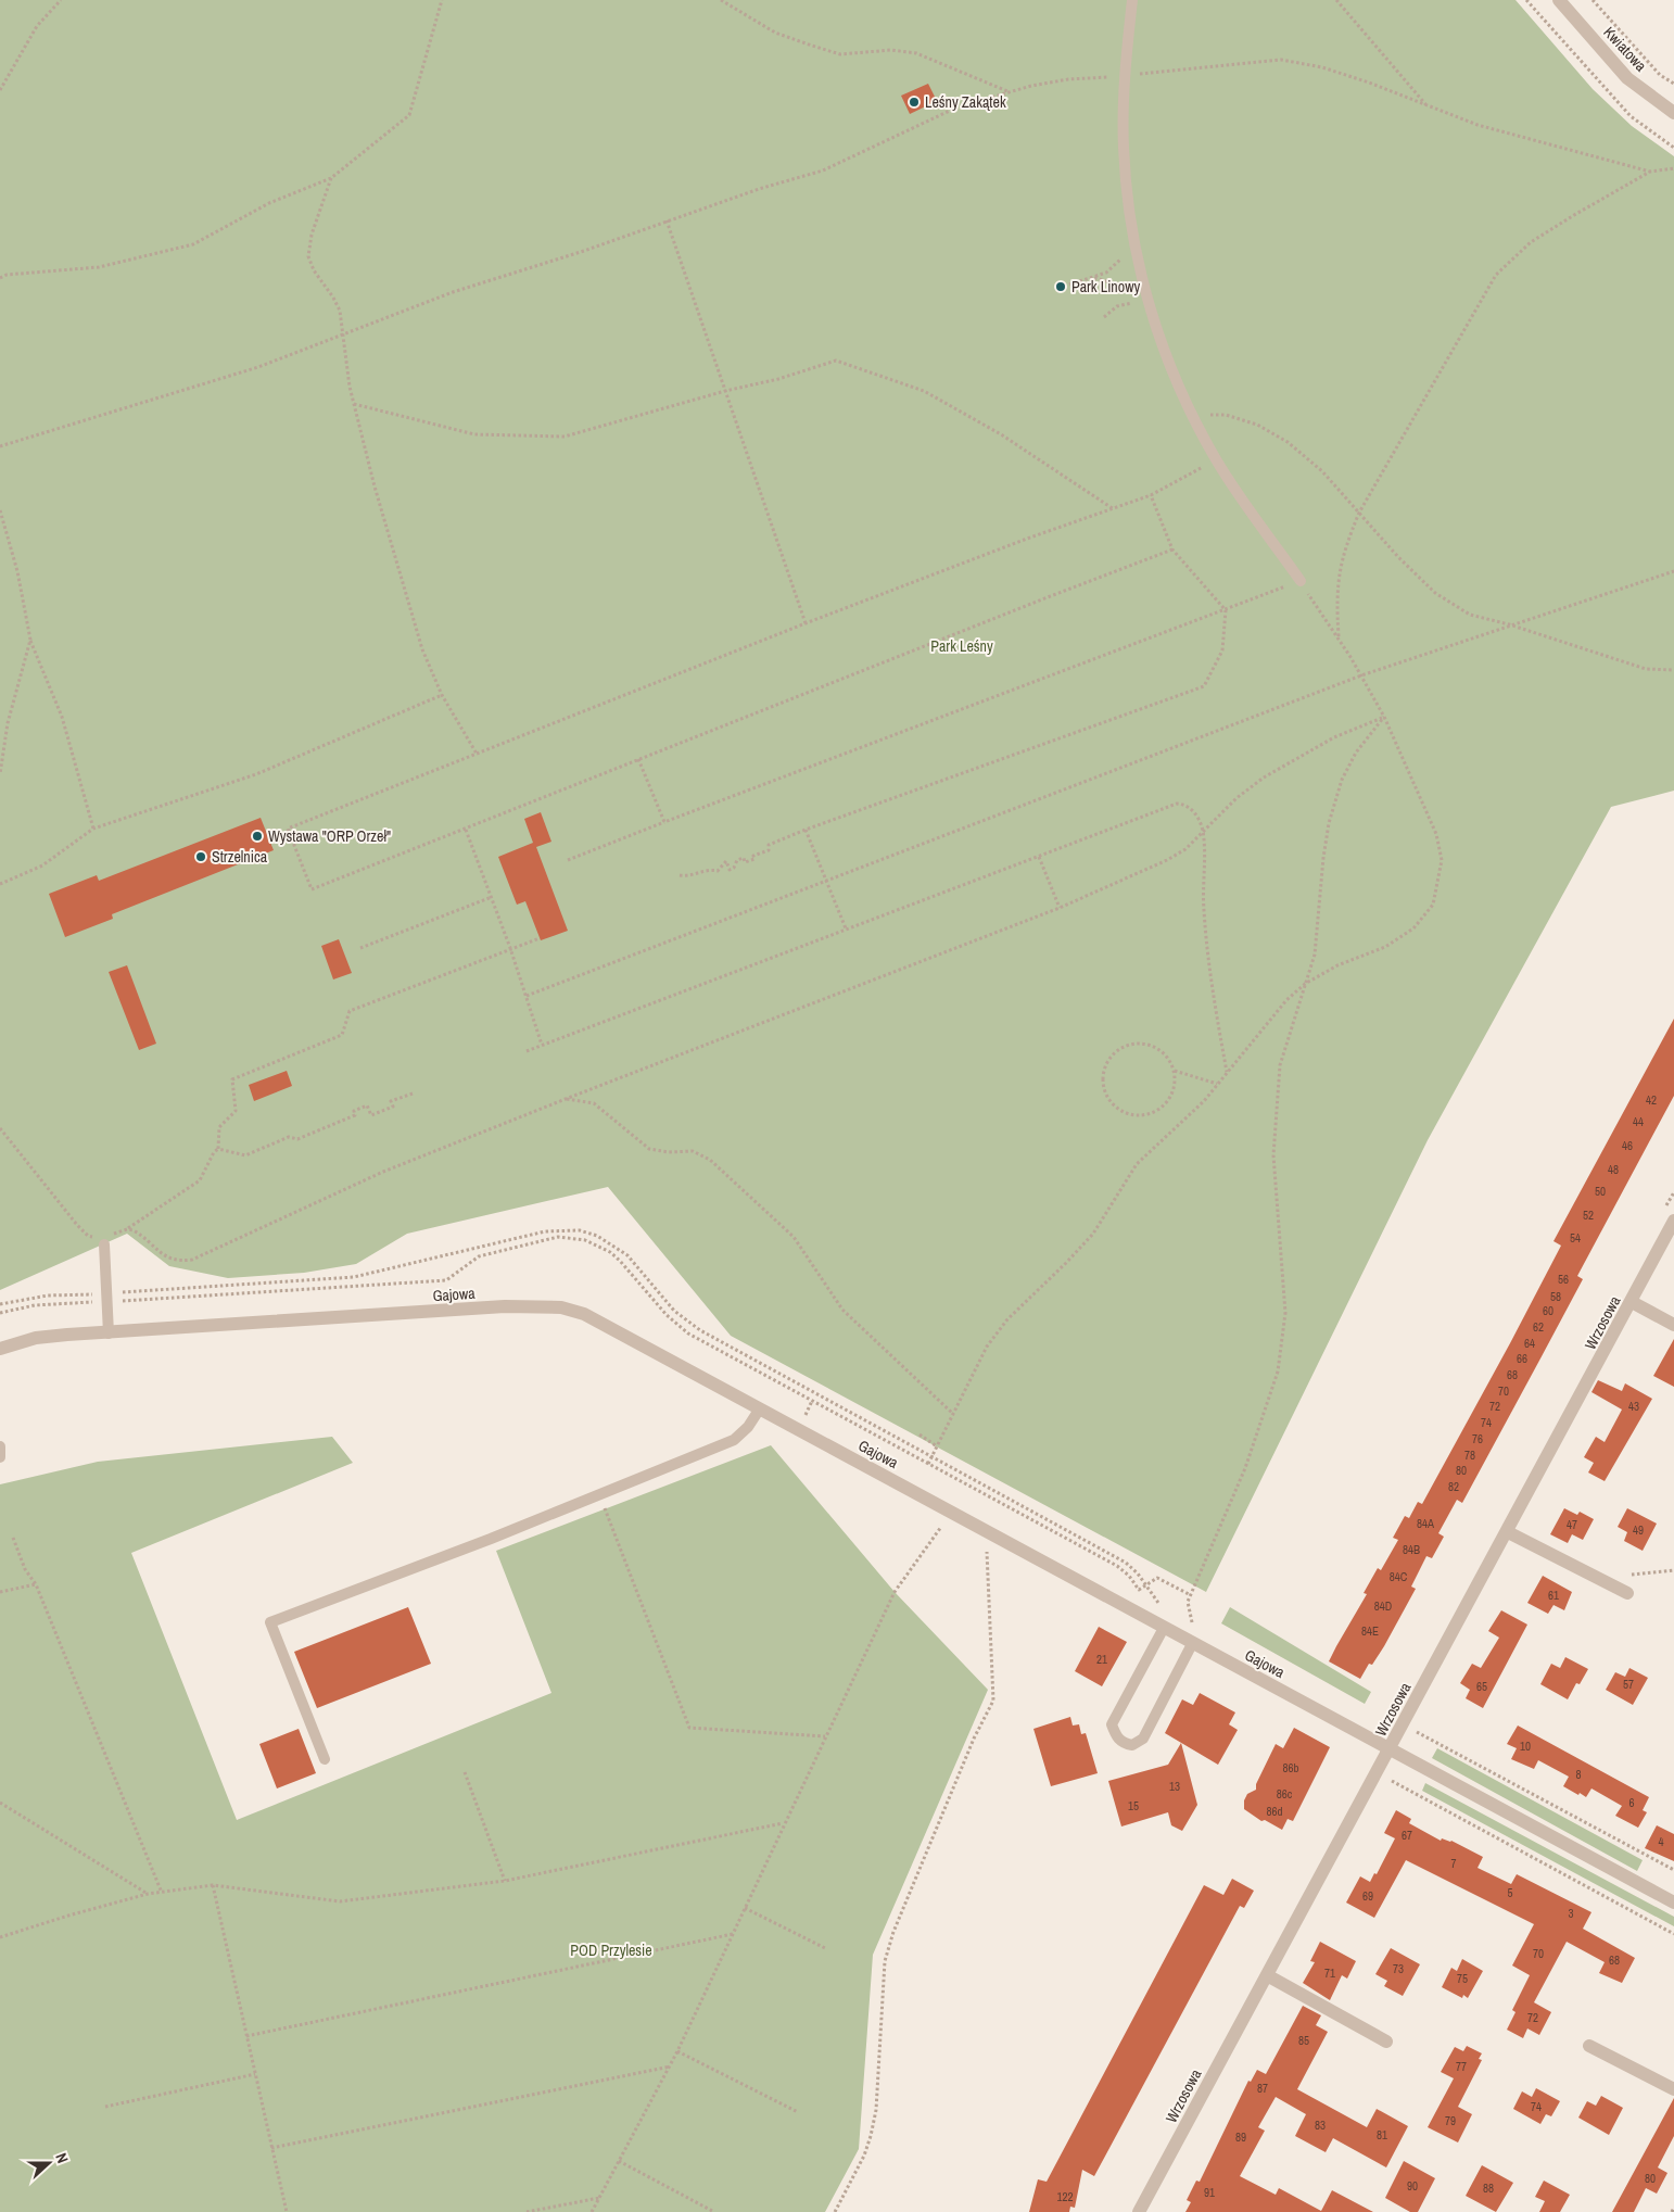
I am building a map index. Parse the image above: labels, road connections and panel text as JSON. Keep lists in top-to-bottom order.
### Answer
{
  "streets": {
    "street": ["Kwiatowa", "Gajowa", "Wrzosowa"]
  },
  "crossings": [
    ["Gajowa", "Wrzosowa"]
  ],
  "parks": ["Park Leśny", "POD Przylesie"],
  "places": [
    "Leśny Zakątek",
    "Park Linowy",
    "Wystawa \"ORP Orzeł\"",
    "Strzelnica"
  ],
  "house_numbers": [
    "42",
    "44",
    "46",
    "48",
    "50",
    "52",
    "54",
    "56",
    "58",
    "60",
    "62",
    "64",
    "66",
    "68",
    "70",
    "72",
    "43",
    "74",
    "76",
    "78",
    "80",
    "82",
    "84A",
    "47",
    "49",
    "84B",
    "84C",
    "61",
    "84D",
    "84E",
    "21",
    "57",
    "65",
    "10",
    "86b",
    "8",
    "13",
    "86c",
    "6",
    "15",
    "86d",
    "67",
    "4",
    "7",
    "5",
    "69",
    "3",
    "70",
    "68",
    "73",
    "71",
    "75",
    "72",
    "85",
    "77",
    "87",
    "74",
    "79",
    "83",
    "81",
    "89",
    "80",
    "90",
    "88",
    "91",
    "122"
  ],
  "north": "right"
}
